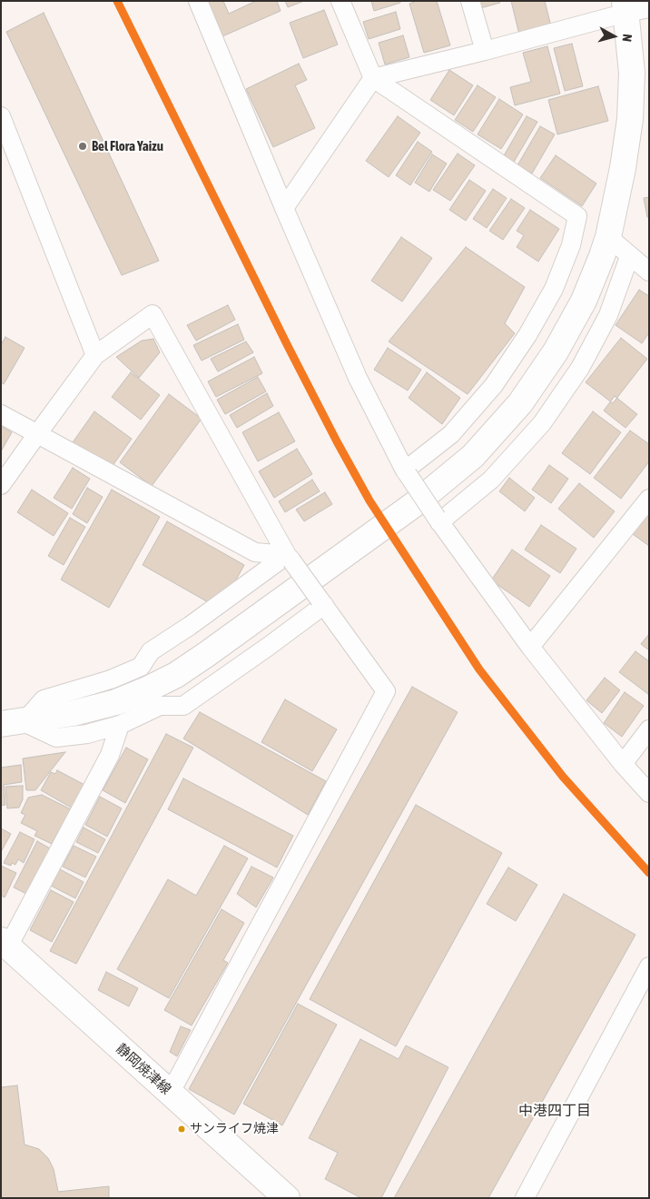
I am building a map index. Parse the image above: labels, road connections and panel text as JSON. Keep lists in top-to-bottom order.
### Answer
{
  "streets": {
    "street": ["静岡焼津線"]
  },
  "districts": ["中港四丁目"],
  "places": ["Bel Flora Yaizu", "サンライフ焼津"],
  "north": "right"
}
